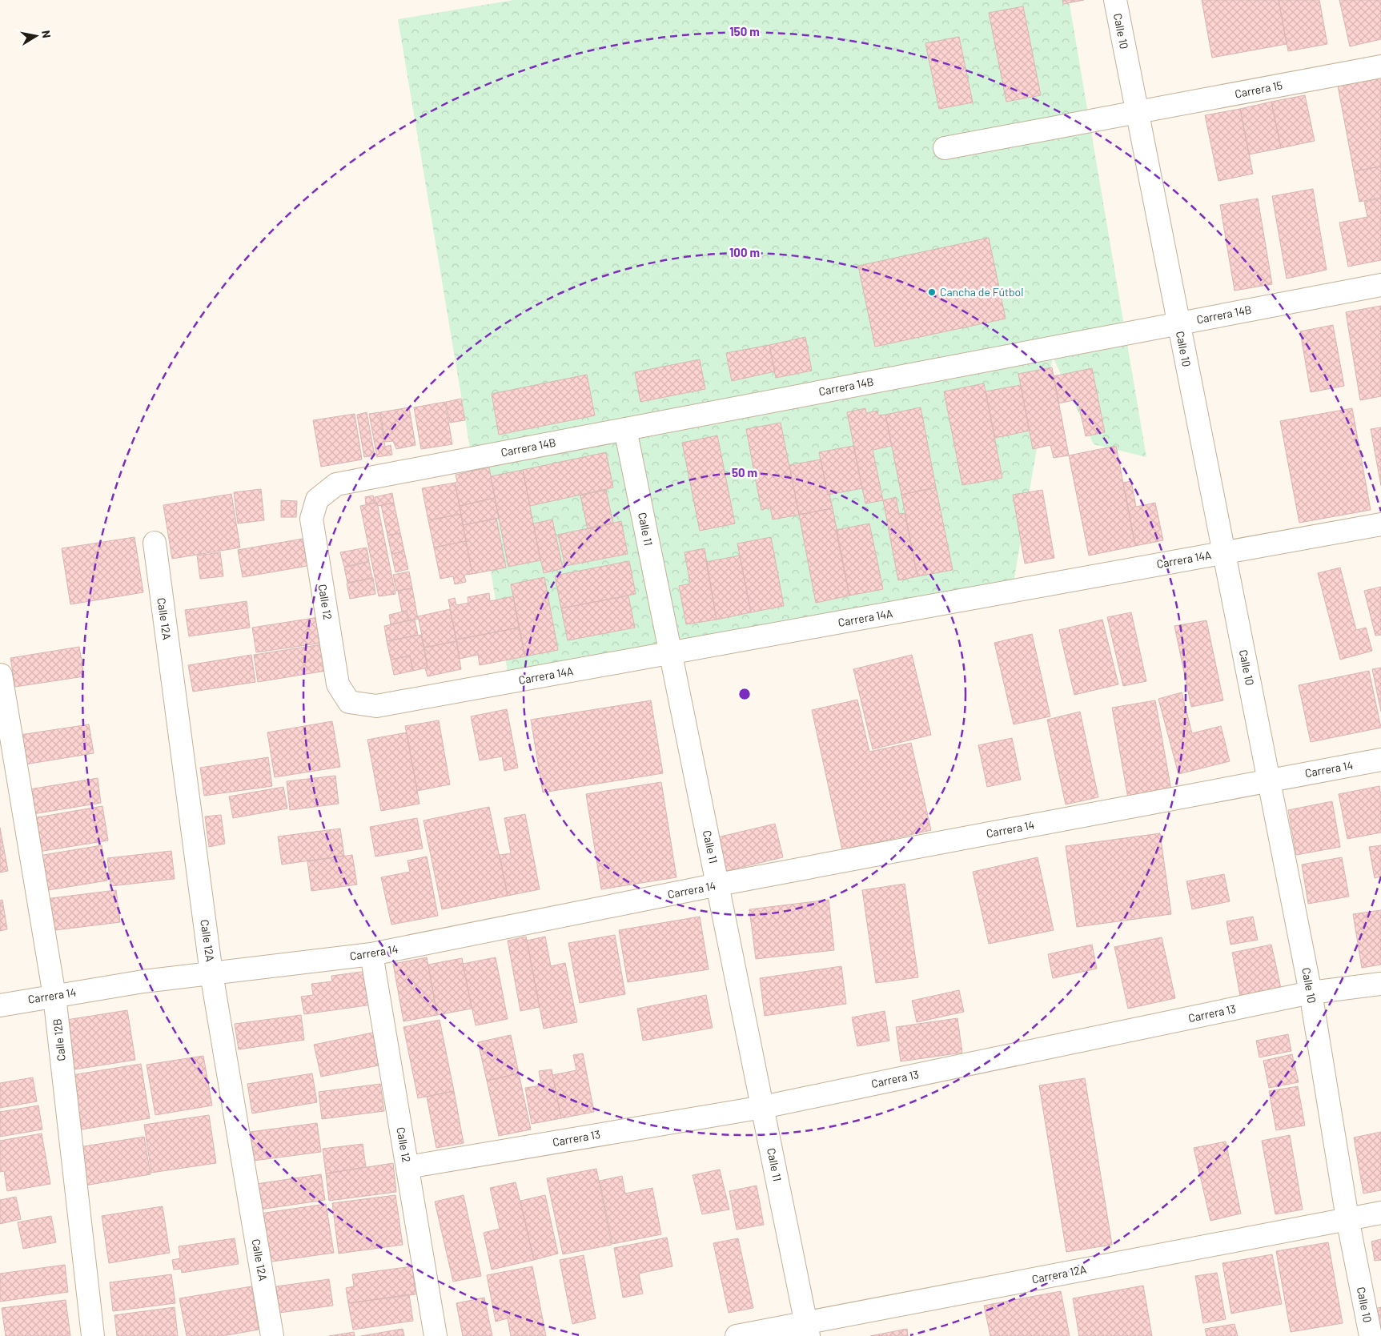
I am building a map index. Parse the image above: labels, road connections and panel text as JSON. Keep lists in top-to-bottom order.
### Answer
{
  "streets": {
    "street": [
      "Calle 10",
      "Carrera 15",
      "Carrera 14B",
      "Calle 11",
      "Carrera 14A",
      "Calle 12",
      "Calle 12A",
      "Carrera 14",
      "Carrera 13",
      "Calle 12B",
      "Carrera 12A"
    ]
  },
  "crossings": [
    ["Calle 10", "Carrera 15"],
    ["Calle 10", "Carrera 14B"],
    ["Calle 10", "Carrera 14A"],
    ["Calle 10", "Carrera 14"],
    ["Calle 10", "Carrera 13"],
    ["Calle 10", "Carrera 12A"],
    ["Carrera 14B", "Calle 11"],
    ["Carrera 14B", "Calle 12"],
    ["Calle 11", "Carrera 14A"],
    ["Calle 11", "Carrera 14"],
    ["Calle 11", "Carrera 13"],
    ["Calle 11", "Carrera 12A"],
    ["Carrera 14A", "Calle 12"],
    ["Calle 12", "Carrera 14"],
    ["Calle 12", "Carrera 13"],
    ["Calle 12A", "Carrera 14"],
    ["Carrera 14", "Calle 12B"]
  ],
  "places": ["Cancha de Fútbol"],
  "north": "right",
  "rings": ["150 m", "100 m", "50 m"]
}
